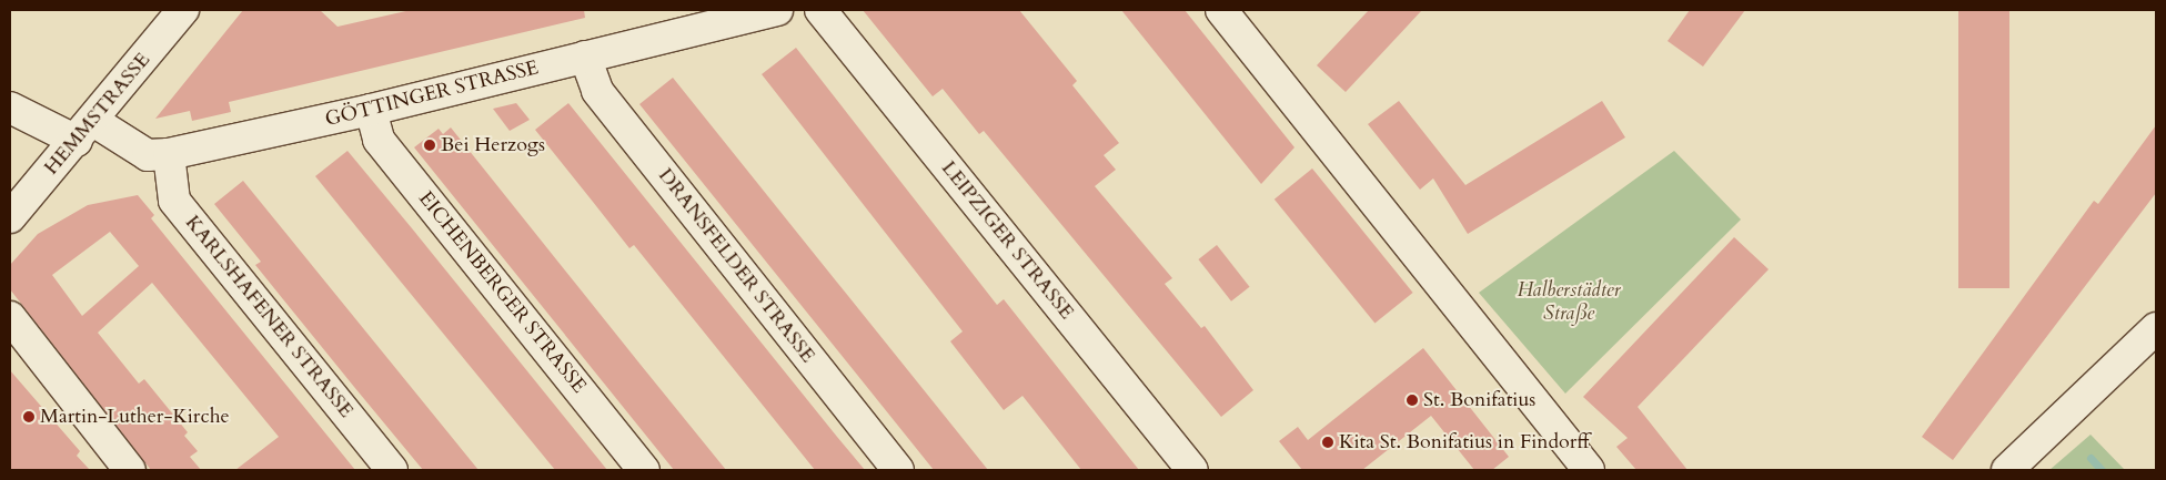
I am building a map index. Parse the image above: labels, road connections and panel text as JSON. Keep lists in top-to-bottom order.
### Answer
{
  "streets": {
    "street": [
      "GÖTTINGER STRASSE",
      "HEMMSTRASSE",
      "LEIPZIGER STRASSE",
      "DRANSFELDER STRASSE",
      "EICHENBERGER STRASSE",
      "KARLSHAFENER STRASSE"
    ]
  },
  "crossings": [
    ["GÖTTINGER STRASSE", "HEMMSTRASSE"],
    ["GÖTTINGER STRASSE", "DRANSFELDER STRASSE"],
    ["GÖTTINGER STRASSE", "EICHENBERGER STRASSE"],
    ["GÖTTINGER STRASSE", "KARLSHAFENER STRASSE"]
  ],
  "parks": ["Halberstädter Straße"],
  "places": [
    "Bei Herzogs",
    "St. Bonifatius",
    "Martin-Luther-Kirche",
    "Kita St. Bonifatius in Findorff"
  ]
}
